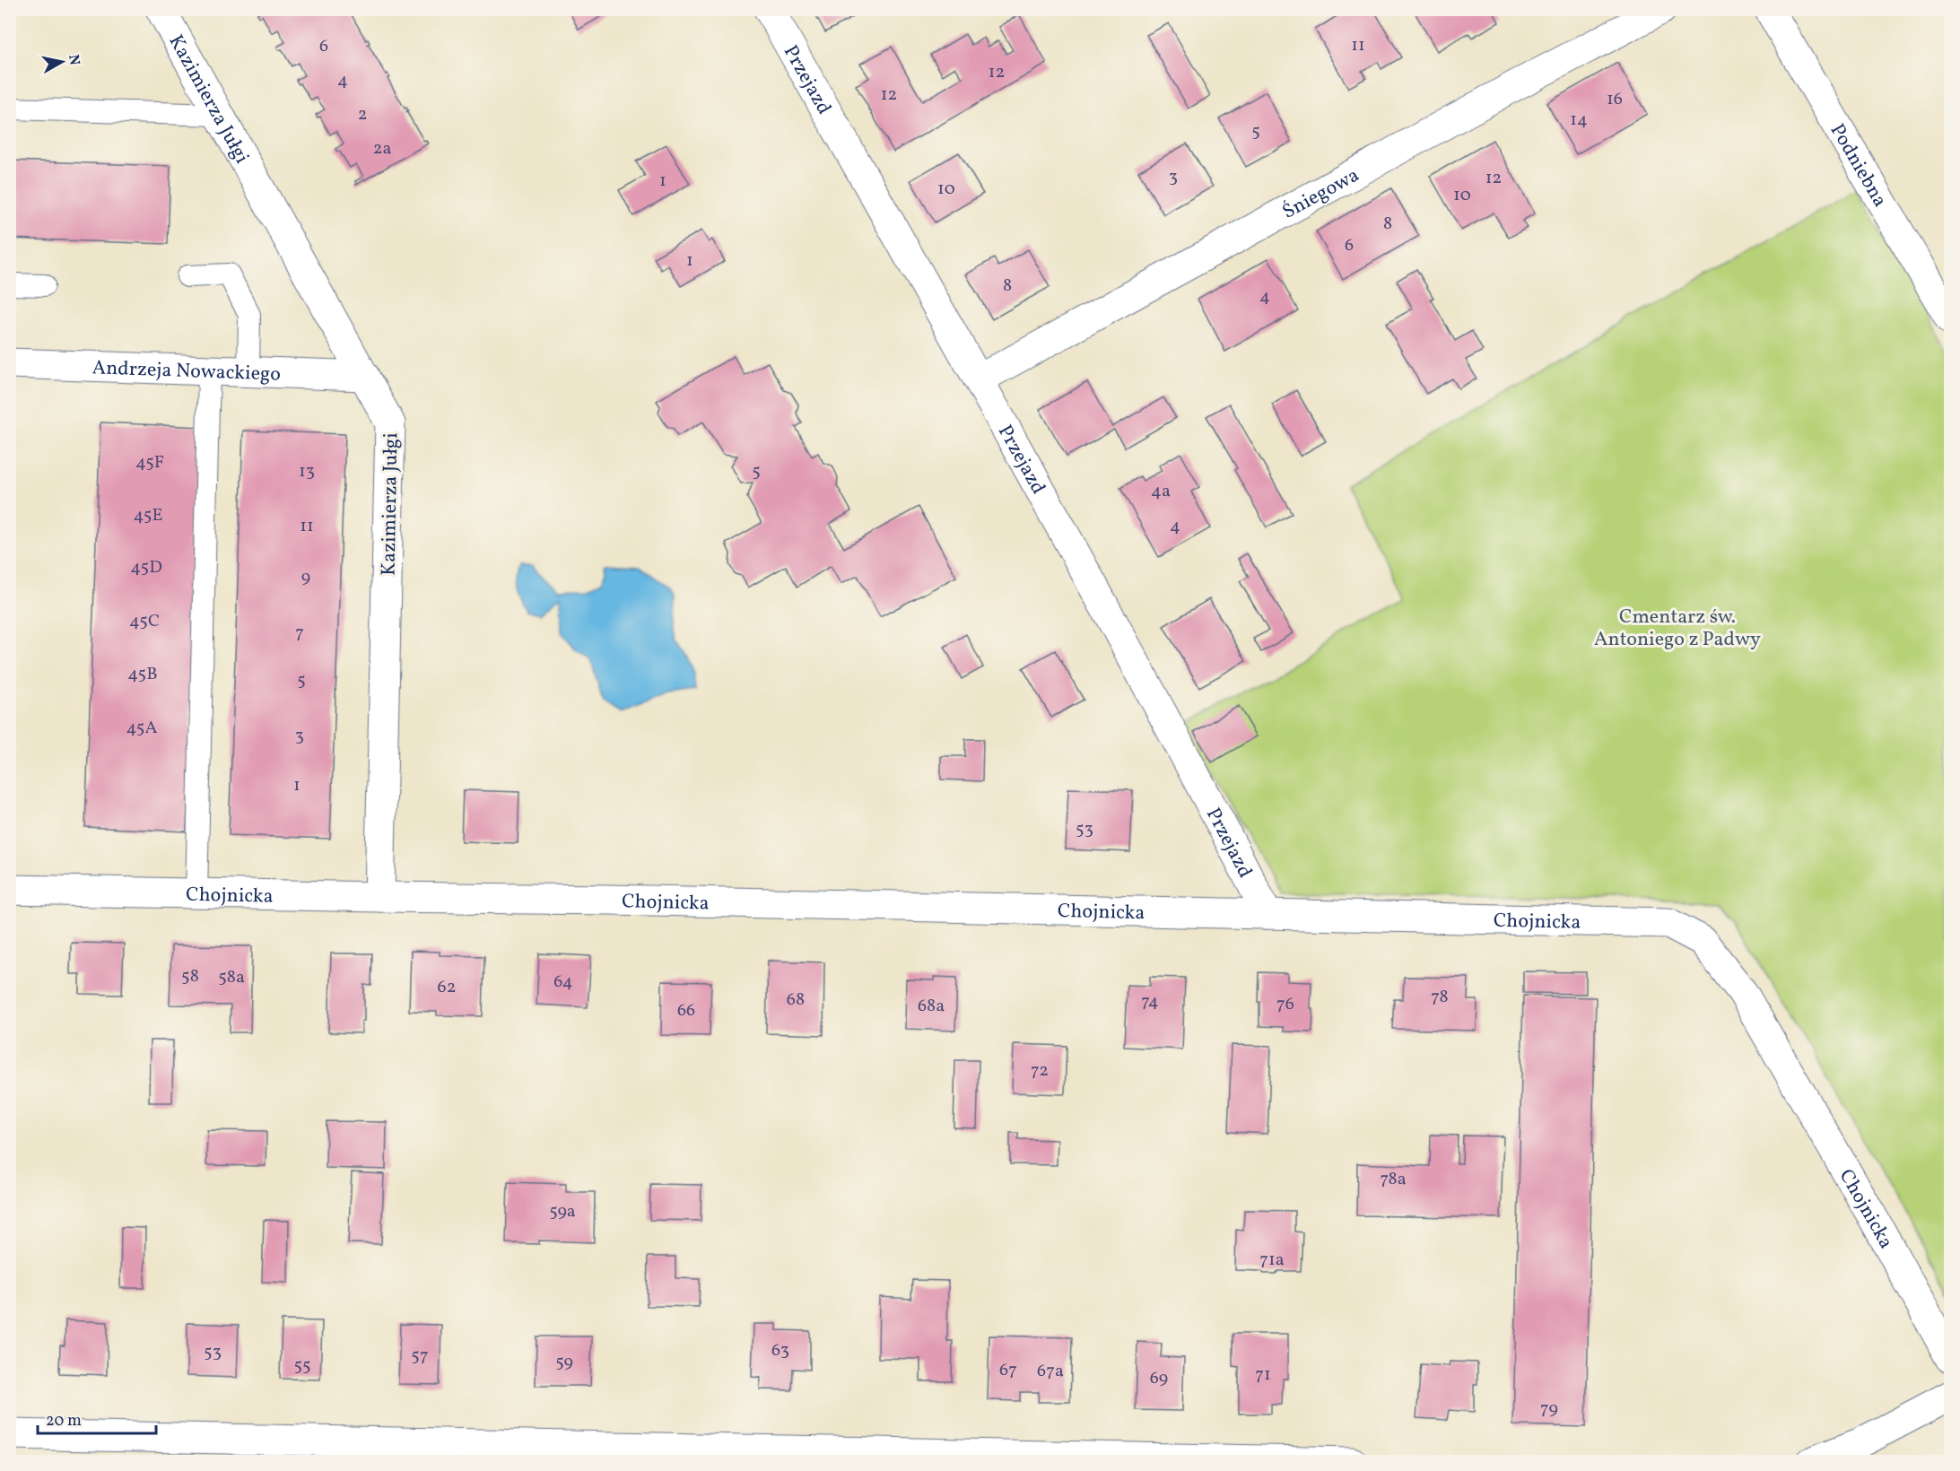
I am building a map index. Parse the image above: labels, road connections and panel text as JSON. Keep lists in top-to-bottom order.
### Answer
{
  "streets": {
    "street": [
      "Przejazd",
      "Kazimierza Jułgi",
      "Podniebna",
      "Śniegowa",
      "Andrzeja Nowackiego",
      "Chojnicka"
    ]
  },
  "crossings": [
    ["Przejazd", "Śniegowa"],
    ["Przejazd", "Chojnicka"],
    ["Kazimierza Jułgi", "Andrzeja Nowackiego"],
    ["Kazimierza Jułgi", "Chojnicka"]
  ],
  "parks": ["Cmentarz św. Antoniego z Padwy"],
  "house_numbers": [
    "11",
    "6",
    "12",
    "4",
    "12",
    "16",
    "2",
    "14",
    "5",
    "2a",
    "3",
    "12",
    "1",
    "10",
    "10",
    "8",
    "6",
    "1",
    "8",
    "4",
    "45F",
    "13",
    "5",
    "4a",
    "45E",
    "11",
    "4",
    "45D",
    "9",
    "45C",
    "7",
    "45B",
    "5",
    "45A",
    "3",
    "1",
    "53",
    "58",
    "58a",
    "64",
    "62",
    "78",
    "68",
    "74",
    "76",
    "68a",
    "66",
    "72",
    "78a",
    "59a",
    "71a",
    "63",
    "53",
    "57",
    "59",
    "55",
    "67",
    "67a",
    "71",
    "69",
    "79"
  ],
  "scale_bar": "20 m",
  "north": "right"
}
